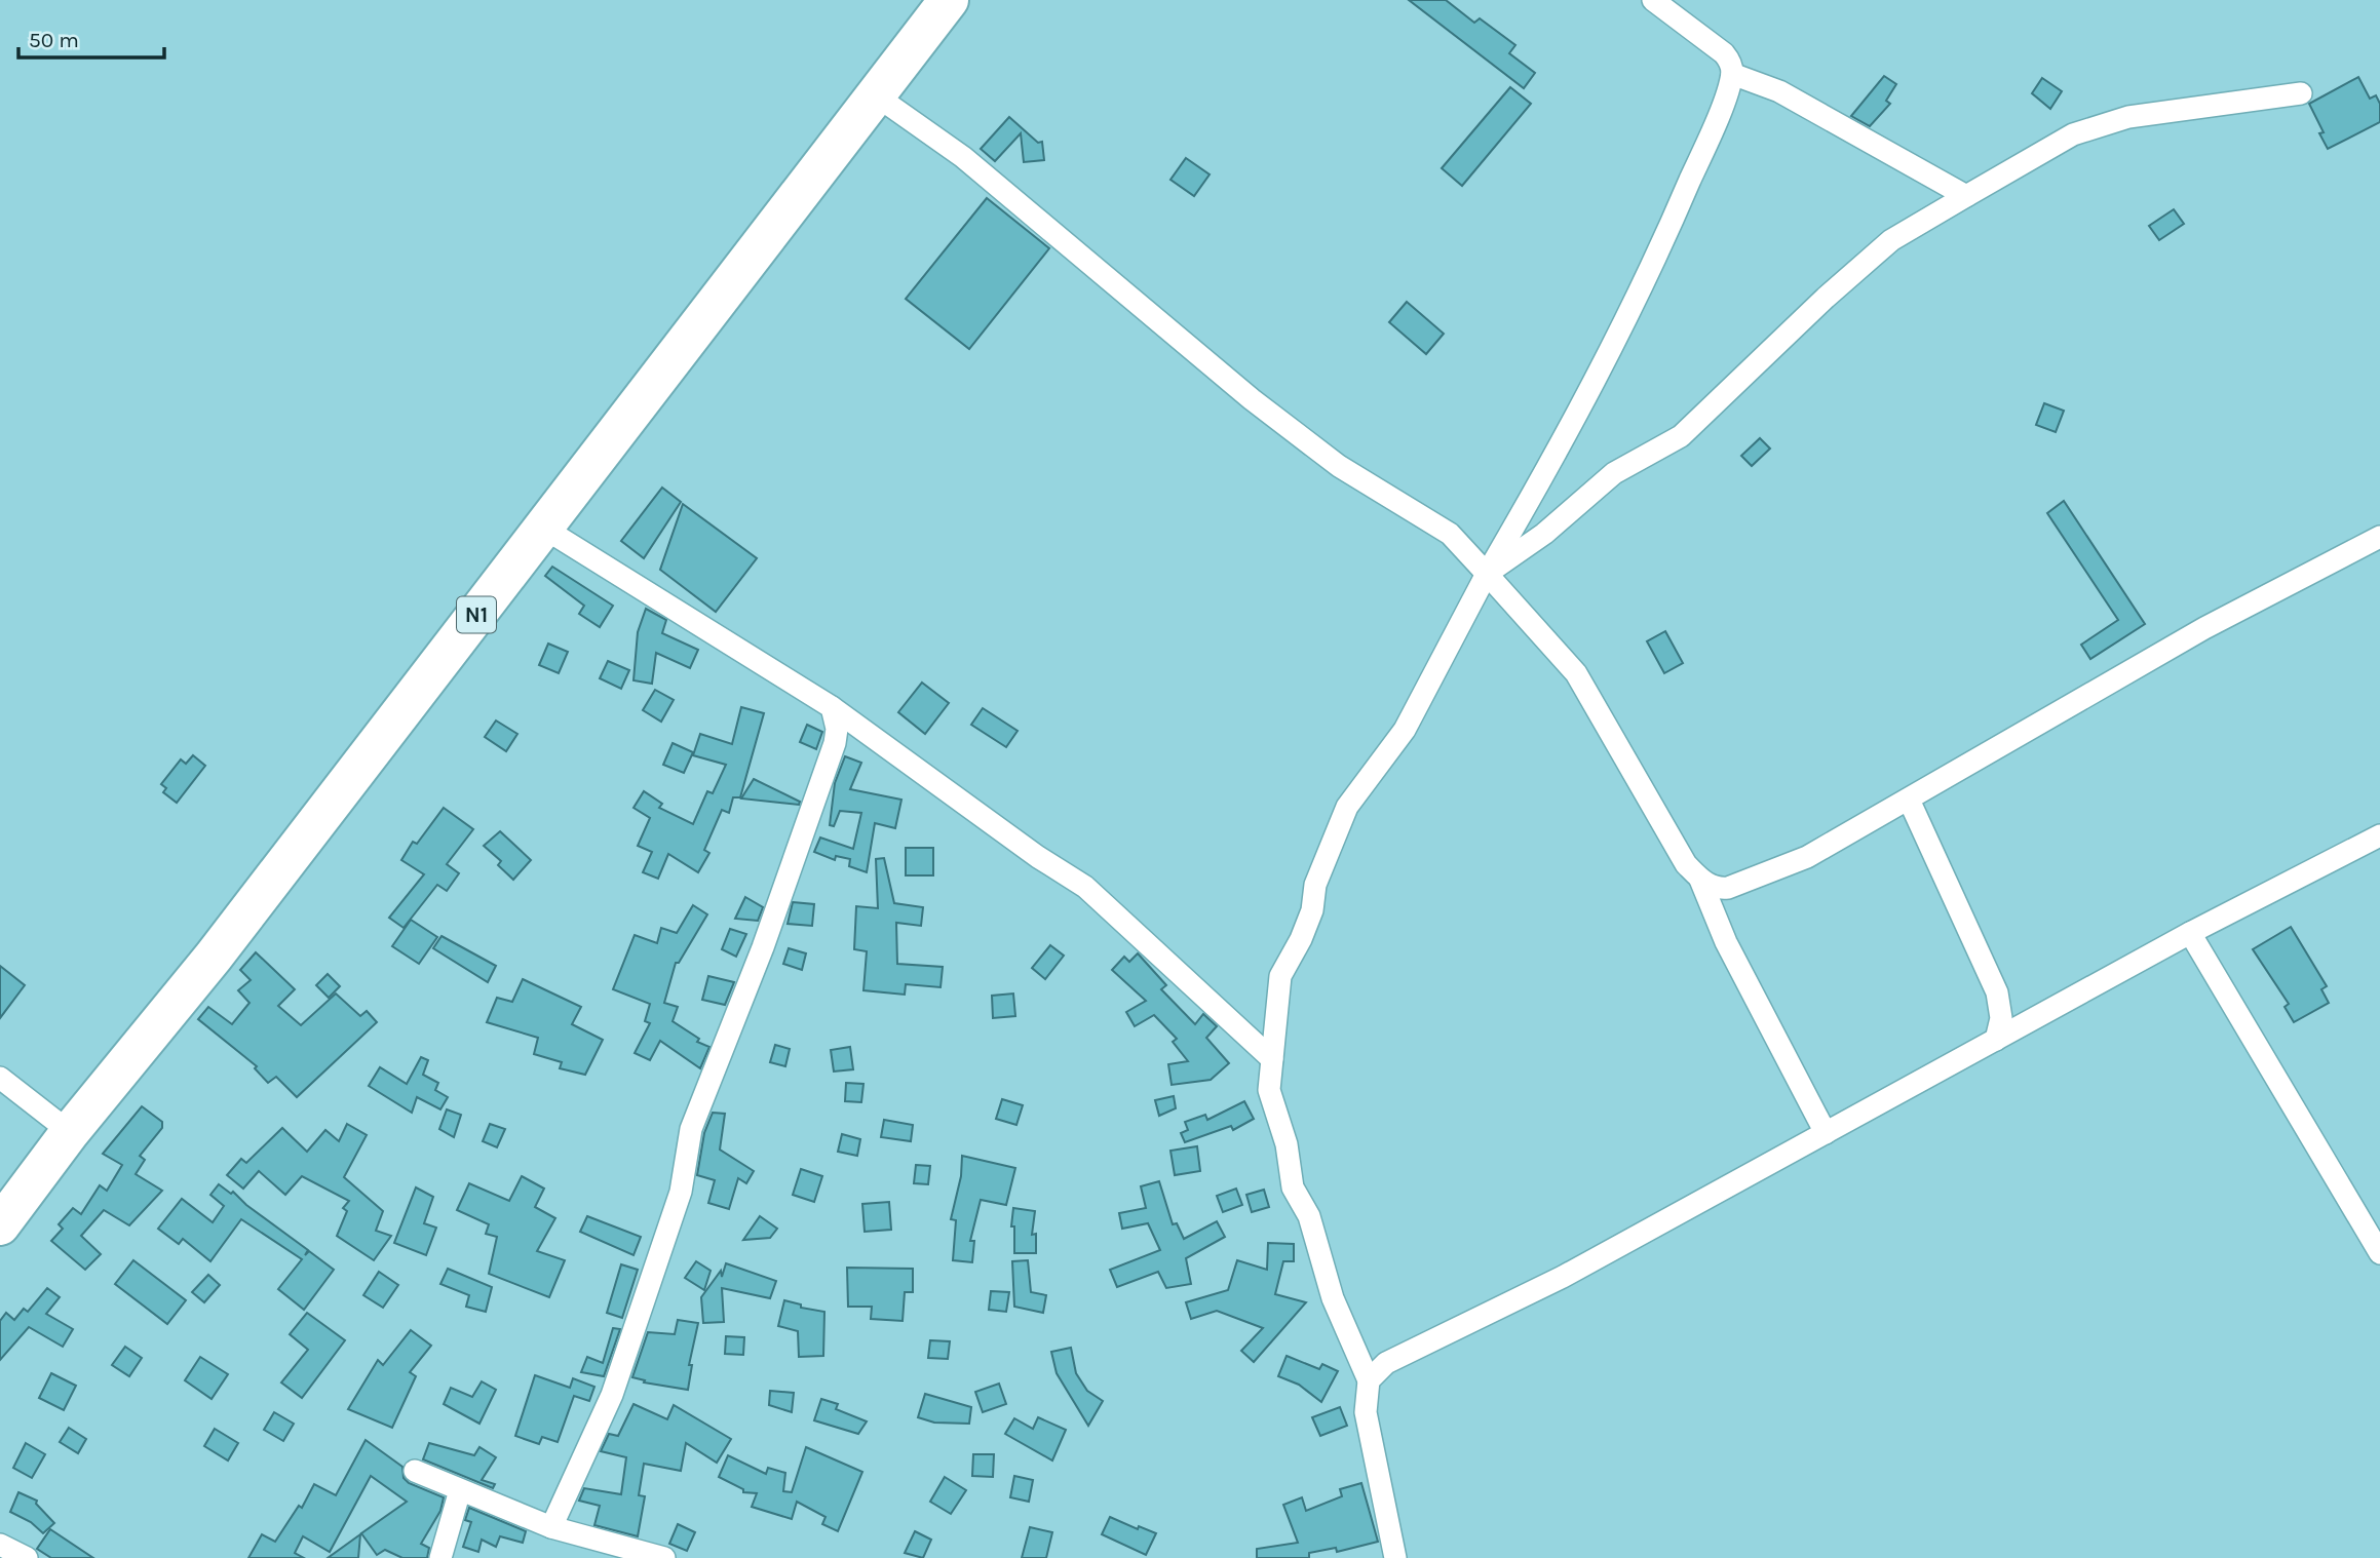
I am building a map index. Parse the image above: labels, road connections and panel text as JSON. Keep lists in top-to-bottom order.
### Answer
{
  "streets": {
    "highway": ["N1"]
  },
  "scale_bar": "50 m"
}
